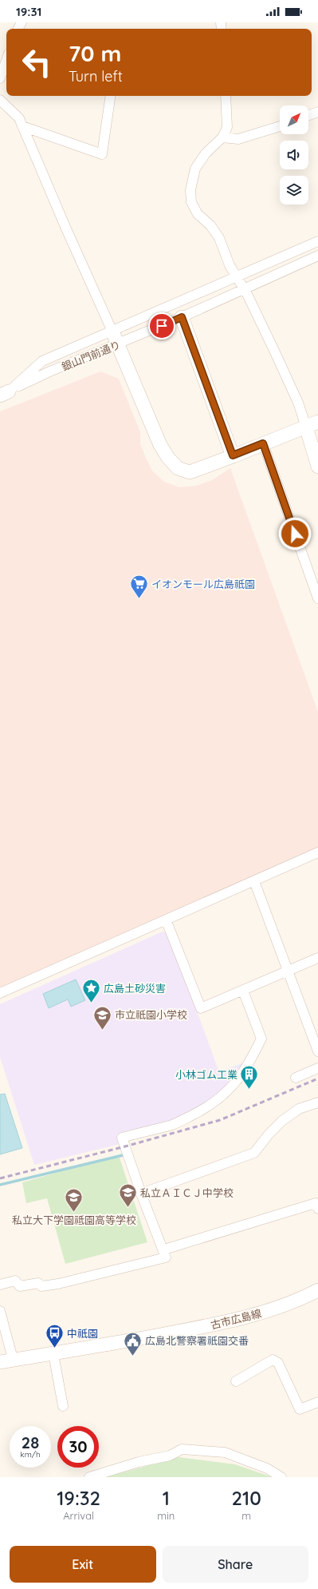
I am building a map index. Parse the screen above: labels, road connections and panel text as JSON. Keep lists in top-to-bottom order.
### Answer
{
  "streets": {
    "street": ["銀山門前通り", "古市広島線"]
  },
  "places": {
    "supermarket": ["イオンモール広島祇園"],
    "place": ["広島土砂災害"],
    "school or university": ["市立祇園小学校", "私立ＡＩＣＪ中学校", "私立大下学園祗園高等学校"],
    "building": ["小林ゴム工業"],
    "bus stop": ["中祇園"],
    "public building": ["広島北警察署祇園交番"]
  },
  "north": "top right",
  "page": {
    "status": "19:31",
    "turn": ["70 m", "Turn left"],
    "speed": "28 km/h",
    "limit": "30",
    "eta": [
      "19:32",
      "Arrival",
      "1",
      "min",
      "210",
      "m"
    ],
    "buttons": ["Exit", "Share"]
  }
}
